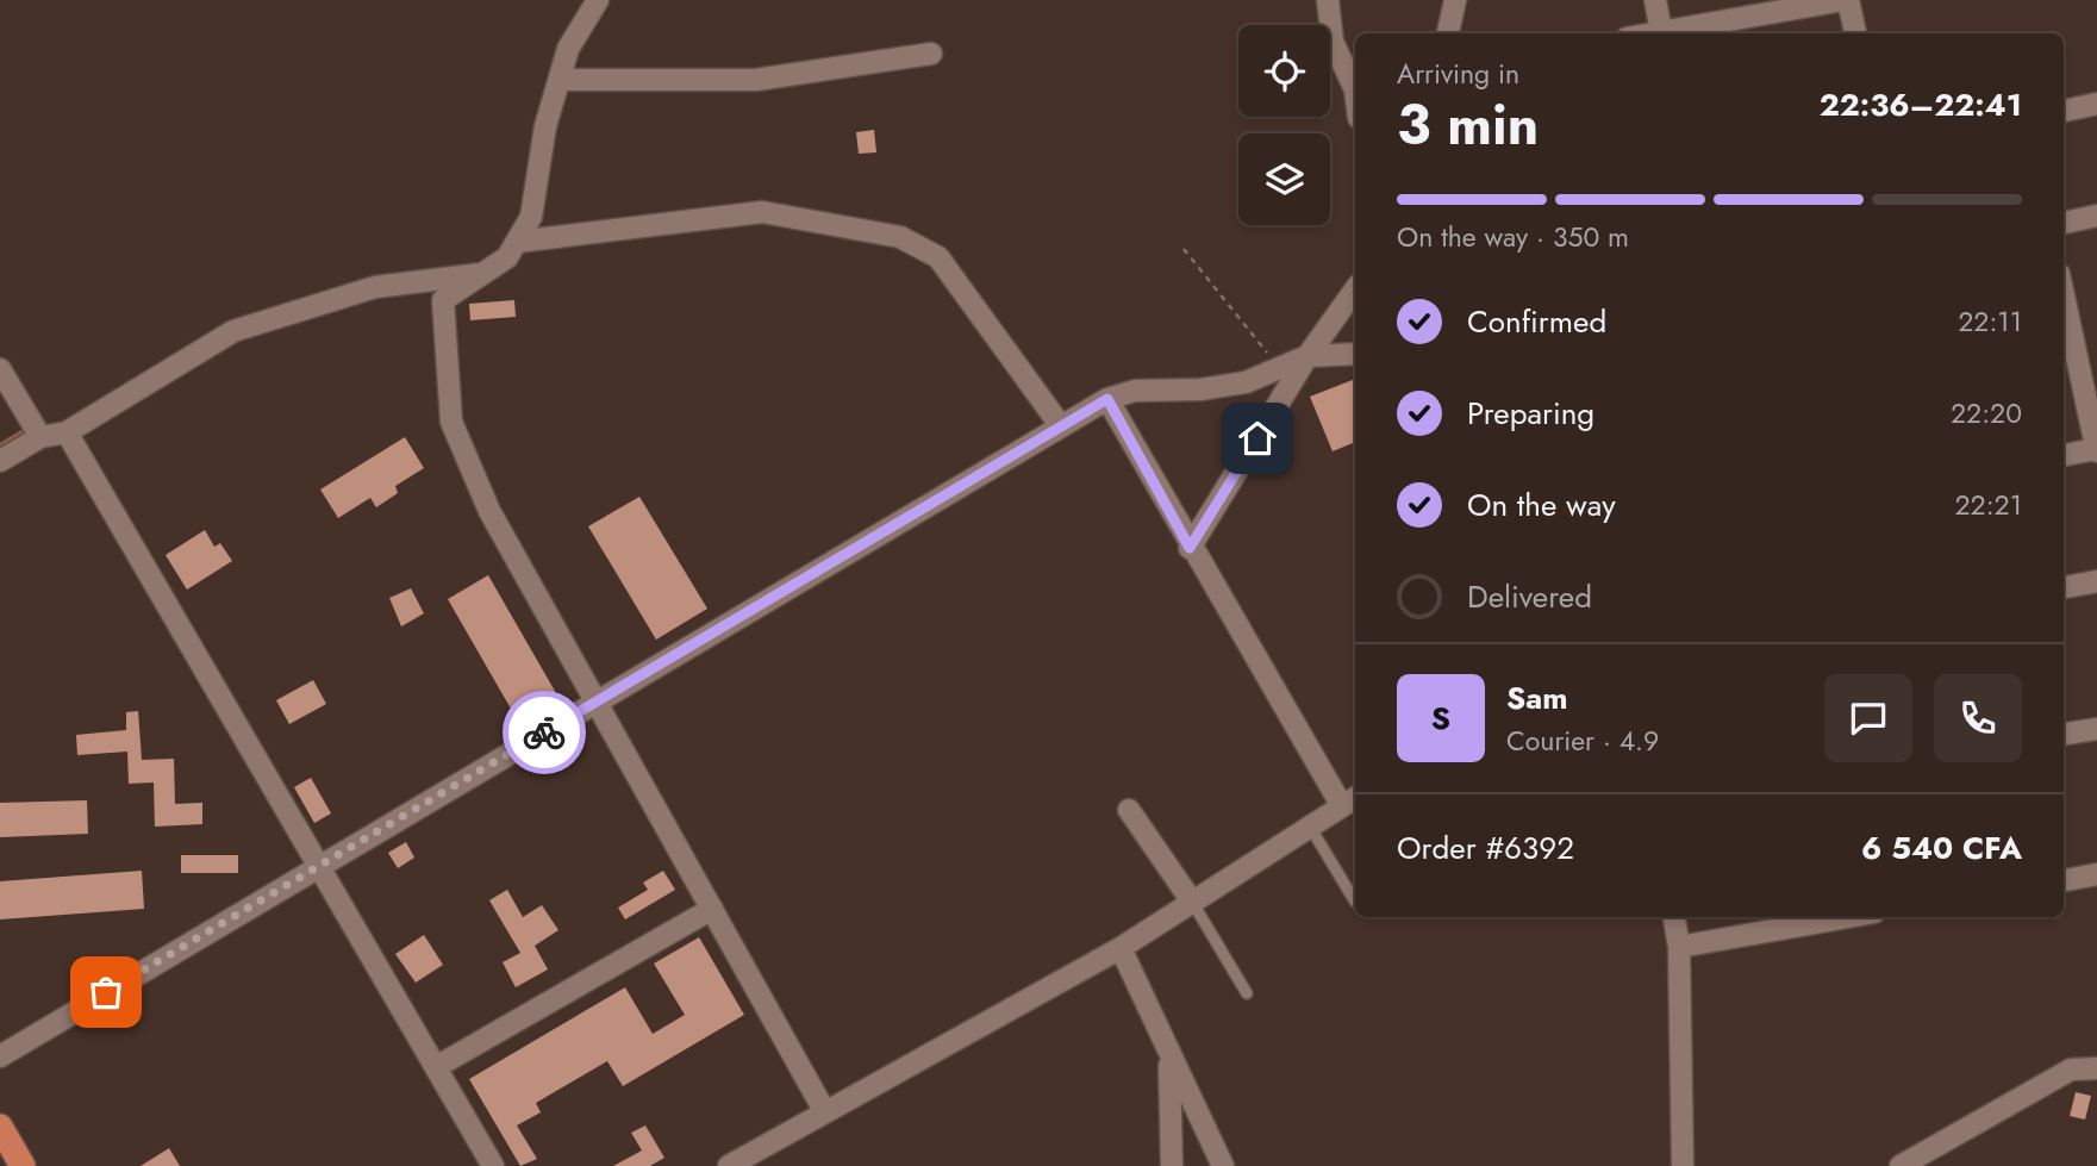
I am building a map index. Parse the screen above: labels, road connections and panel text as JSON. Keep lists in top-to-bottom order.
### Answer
{
  "page": {
    "heading": ["3 min", "Arriving in", "22:36–22:41"],
    "panel": [
      "Sam",
      "Courier · 4.9",
      "Order #6392",
      "6 540 CFA"
    ],
    "bar": "On the way · 350 m",
    "list": [
      ["Confirmed", "22:11"],
      ["Preparing", "22:20"],
      ["On the way", "22:21"],
      "Delivered"
    ],
    "round": "S"
  }
}
